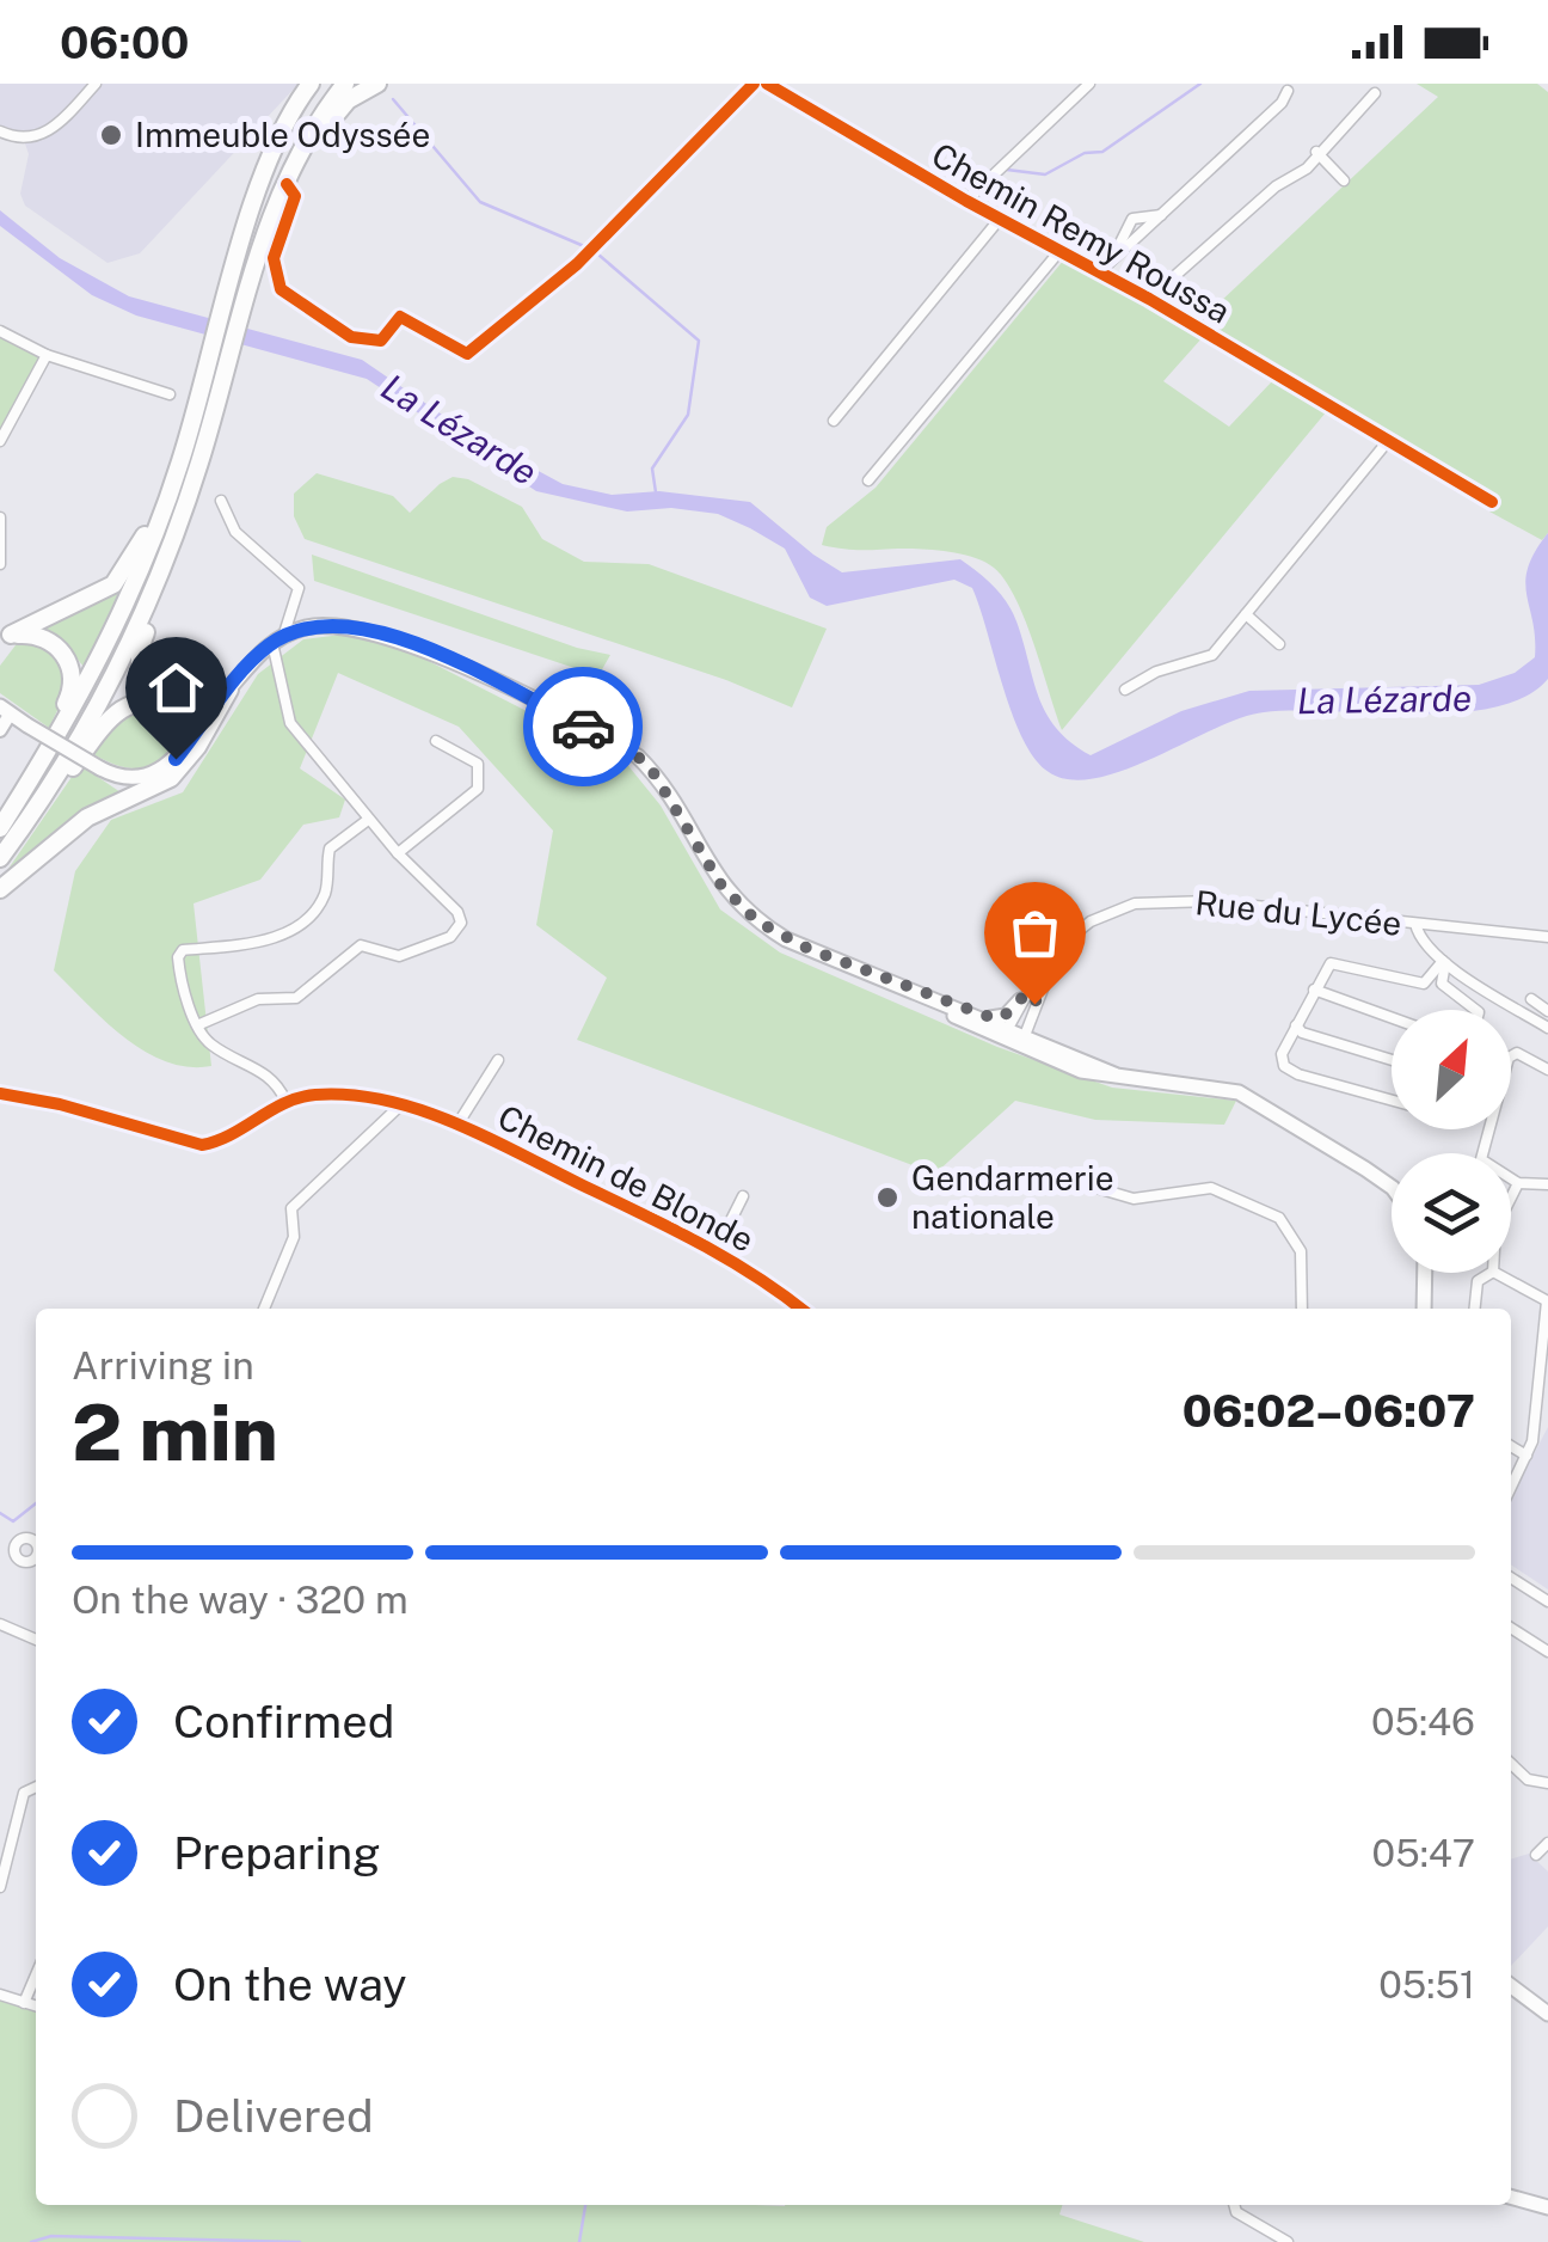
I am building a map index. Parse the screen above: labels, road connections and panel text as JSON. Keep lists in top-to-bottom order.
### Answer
{
  "streets": {
    "street": ["Chemin Remy Roussa", "Rue du Lycée", "Chemin de Blonde"]
  },
  "water": ["La Lézarde"],
  "places": ["Immeuble Odyssée", "Gendarmerie nationale"],
  "north": "top right",
  "page": {
    "status": "06:00",
    "heading": ["2 min", "Arriving in", "06:02–06:07"],
    "bar": "On the way · 320 m",
    "list": [
      ["Confirmed", "05:46"],
      ["Preparing", "05:47"],
      ["On the way", "05:51"],
      "Delivered"
    ]
  }
}
